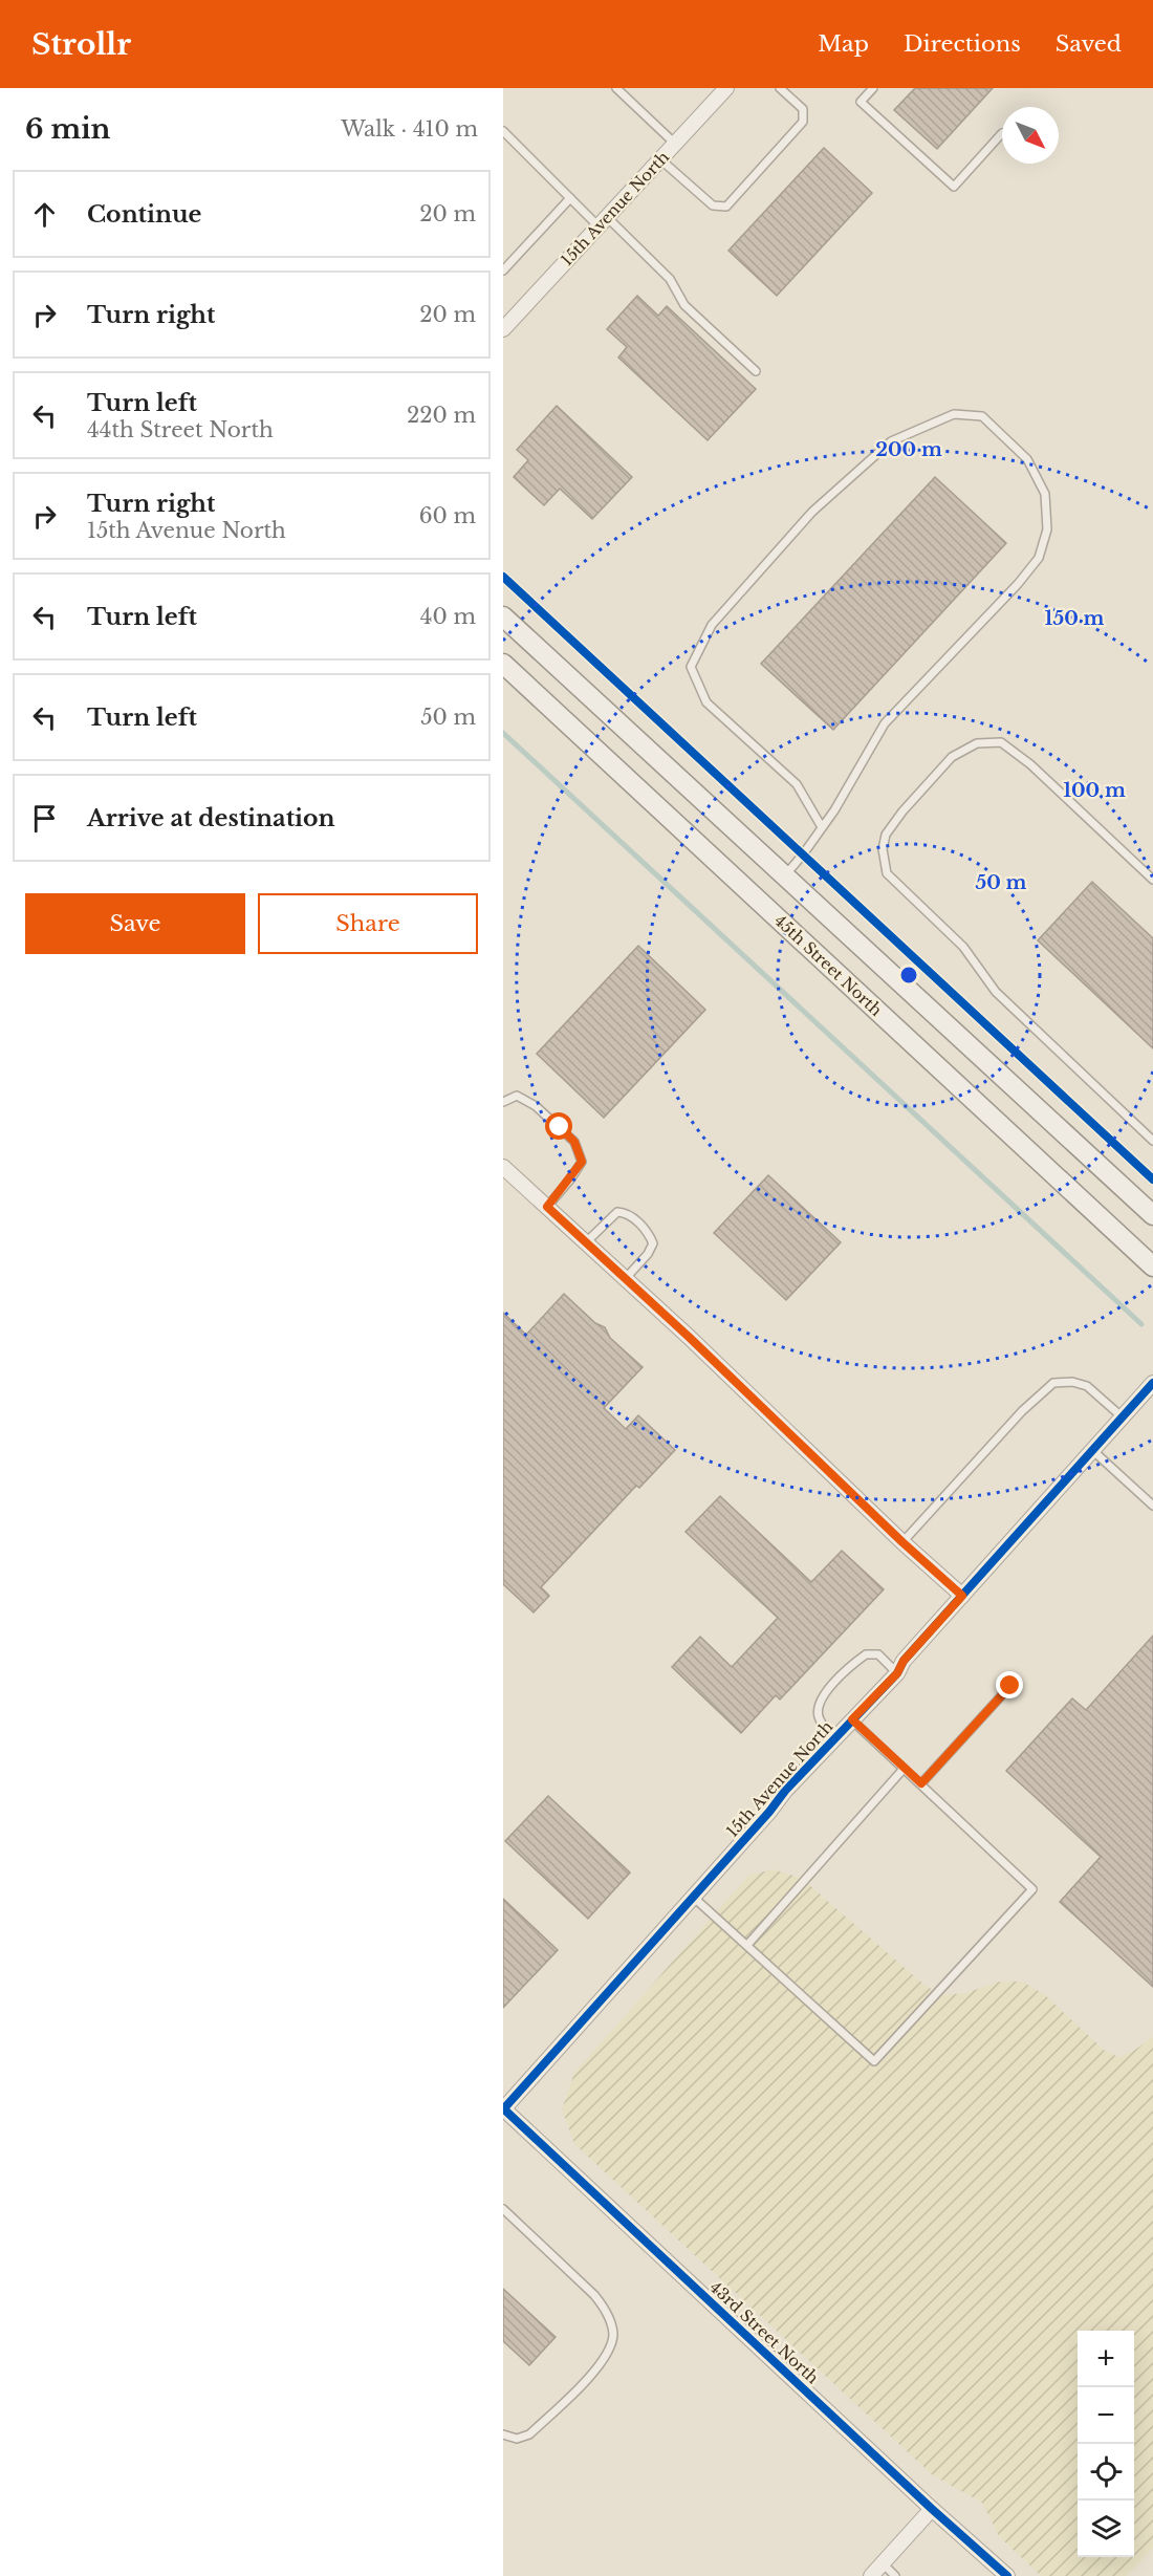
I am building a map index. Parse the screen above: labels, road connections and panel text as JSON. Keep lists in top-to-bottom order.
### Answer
{
  "streets": {
    "main road": ["45th Street North"],
    "street": ["15th Avenue North", "43rd Street North"]
  },
  "crossings": [
    ["15th Avenue North", "43rd Street North"]
  ],
  "north": "bottom right",
  "page": {
    "header": "Strollr",
    "nav": ["Map", "Directions", "Saved"],
    "heading": ["6 min", "Walk · 410 m"],
    "list": [
      ["Continue", "20 m"],
      ["Turn right", "20 m"],
      ["Turn left", "44th Street North", "220 m"],
      ["Turn right", "15th Avenue North", "60 m"],
      ["Turn left", "40 m"],
      ["Turn left", "50 m"],
      "Arrive at destination"
    ],
    "buttons": ["Save", "Share"],
    "map_buttons": ["+", "−"]
  },
  "rings": [
    "200 m",
    "150 m",
    "100 m",
    "50 m"
  ]
}
